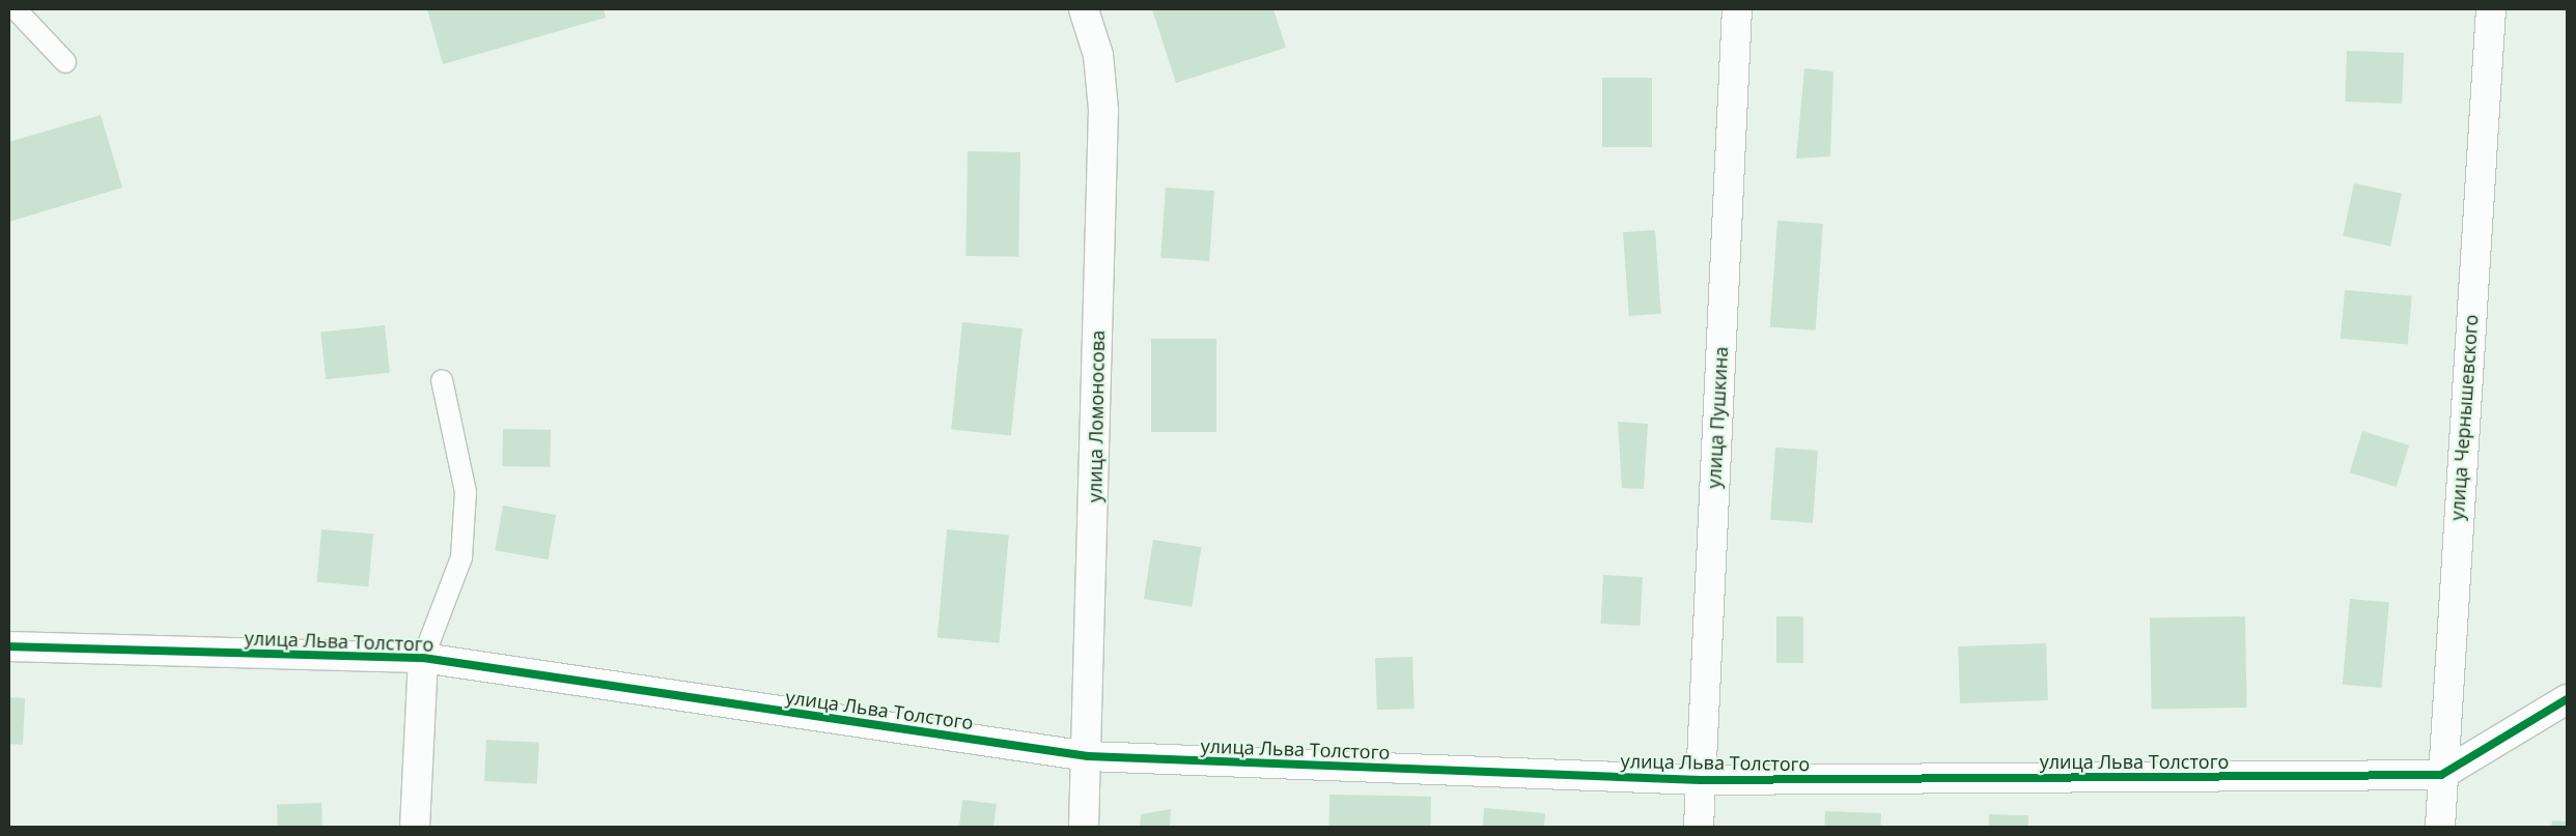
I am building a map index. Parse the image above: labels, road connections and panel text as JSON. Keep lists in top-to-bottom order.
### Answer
{
  "streets": {
    "street": [
      "улица Ломоносова",
      "улица Пушкина",
      "улица Чернышевского",
      "улица Льва Толстого"
    ]
  },
  "crossings": [
    ["улица Ломоносова", "улица Льва Толстого"],
    ["улица Пушкина", "улица Льва Толстого"],
    ["улица Чернышевского", "улица Льва Толстого"]
  ]
}
